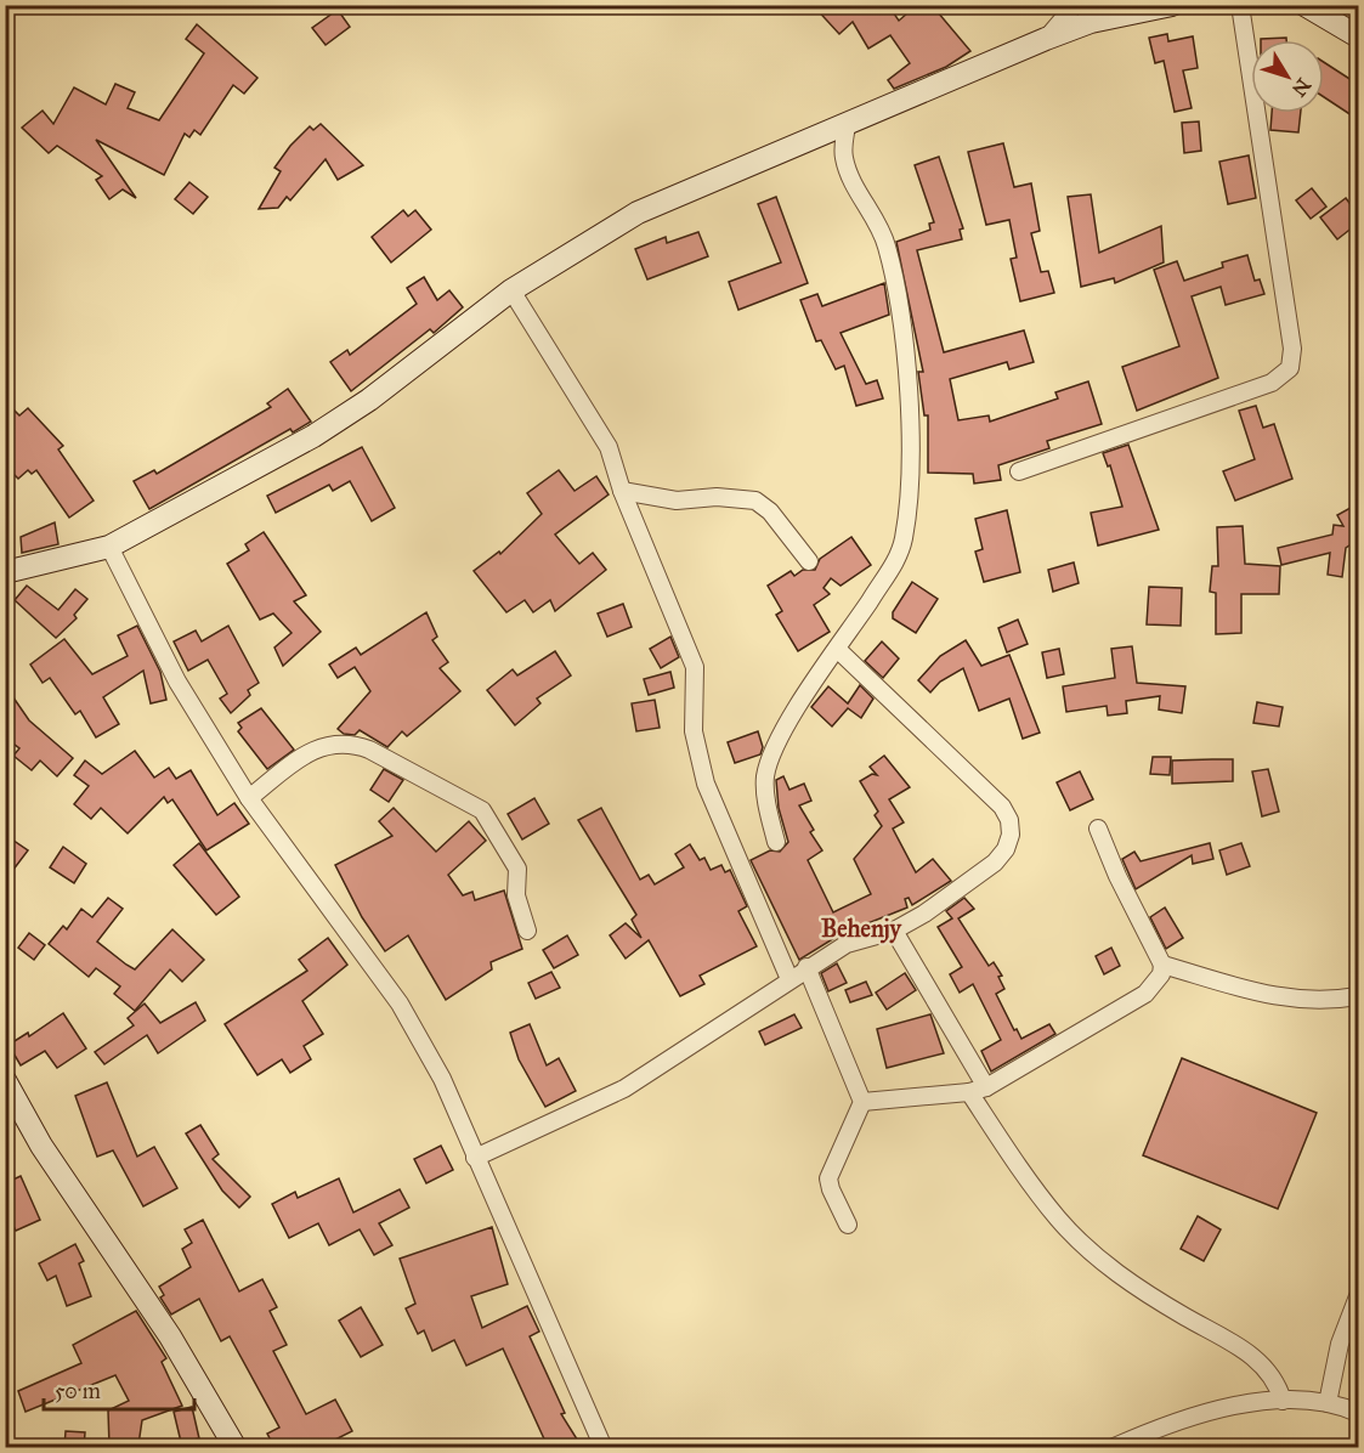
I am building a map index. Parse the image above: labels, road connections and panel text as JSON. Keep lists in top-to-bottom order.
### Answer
{
  "districts": ["Behenjy"],
  "scale_bar": "50 m",
  "north": "bottom right"
}
